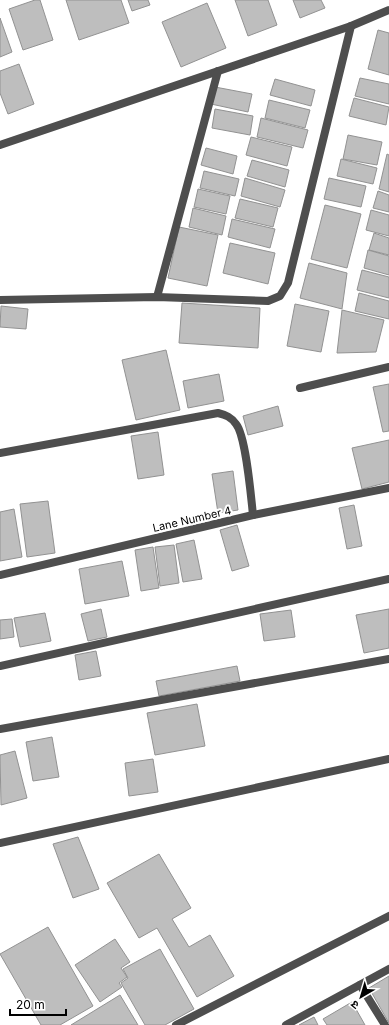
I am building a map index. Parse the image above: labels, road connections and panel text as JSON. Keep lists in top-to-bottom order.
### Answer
{
  "streets": {
    "street": ["Lane Number 4"]
  },
  "scale_bar": "20 m",
  "north": "bottom left"
}
